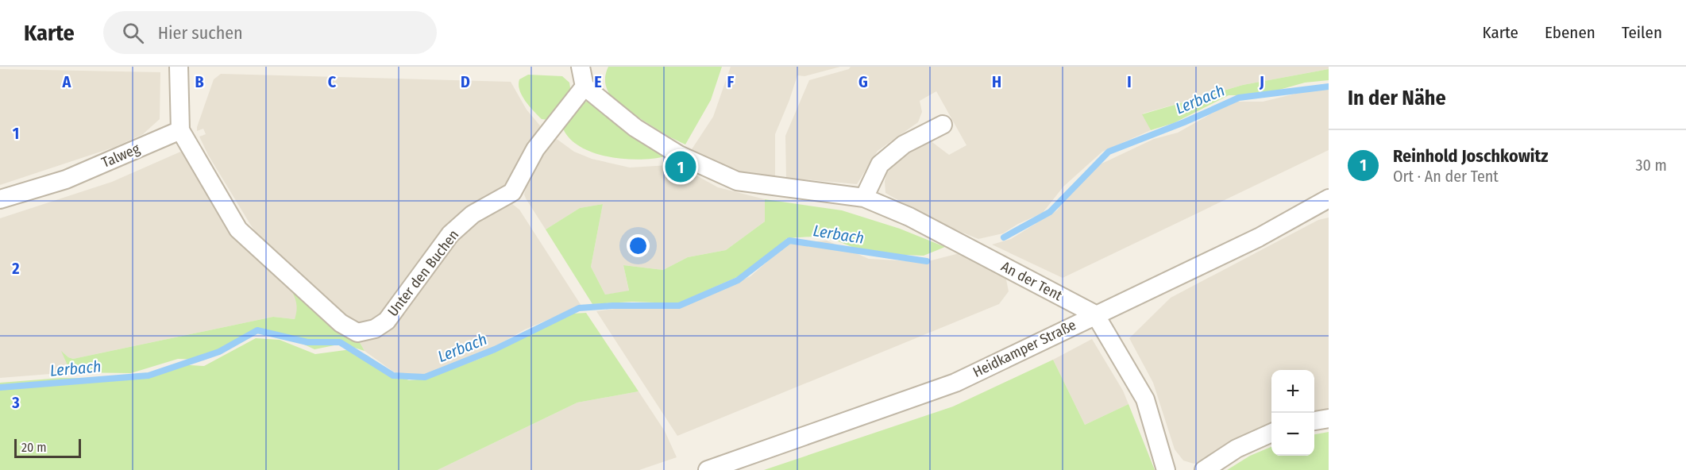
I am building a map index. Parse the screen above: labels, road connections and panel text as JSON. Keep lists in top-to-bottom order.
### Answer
{
  "streets": {
    "street": [
      "Talweg",
      "Unter den Buchen",
      "An der Tent",
      "Heidkamper Straße"
    ]
  },
  "crossings": [
    ["Talweg", "Unter den Buchen"],
    ["Unter den Buchen", "An der Tent"],
    ["An der Tent", "Heidkamper Straße"]
  ],
  "water": ["Lerbach"],
  "scale_bar": "20 m",
  "page": {
    "header": "Karte",
    "search": "Hier suchen",
    "nav": ["Karte", "Ebenen", "Teilen"],
    "heading": "In der Nähe",
    "list": [
      {
        "mark": "1",
        "name": "Reinhold Joschkowitz",
        "note": "Ort · An der Tent",
        "value": "30 m"
      }
    ],
    "pins": "1",
    "map_buttons": ["+", "−"],
    "scale": "20 m"
  },
  "grid": {
    "columns": [
      "A",
      "B",
      "C",
      "D",
      "E",
      "F",
      "G",
      "H",
      "I",
      "J"
    ],
    "rows": ["1", "2", "3"]
  }
}
